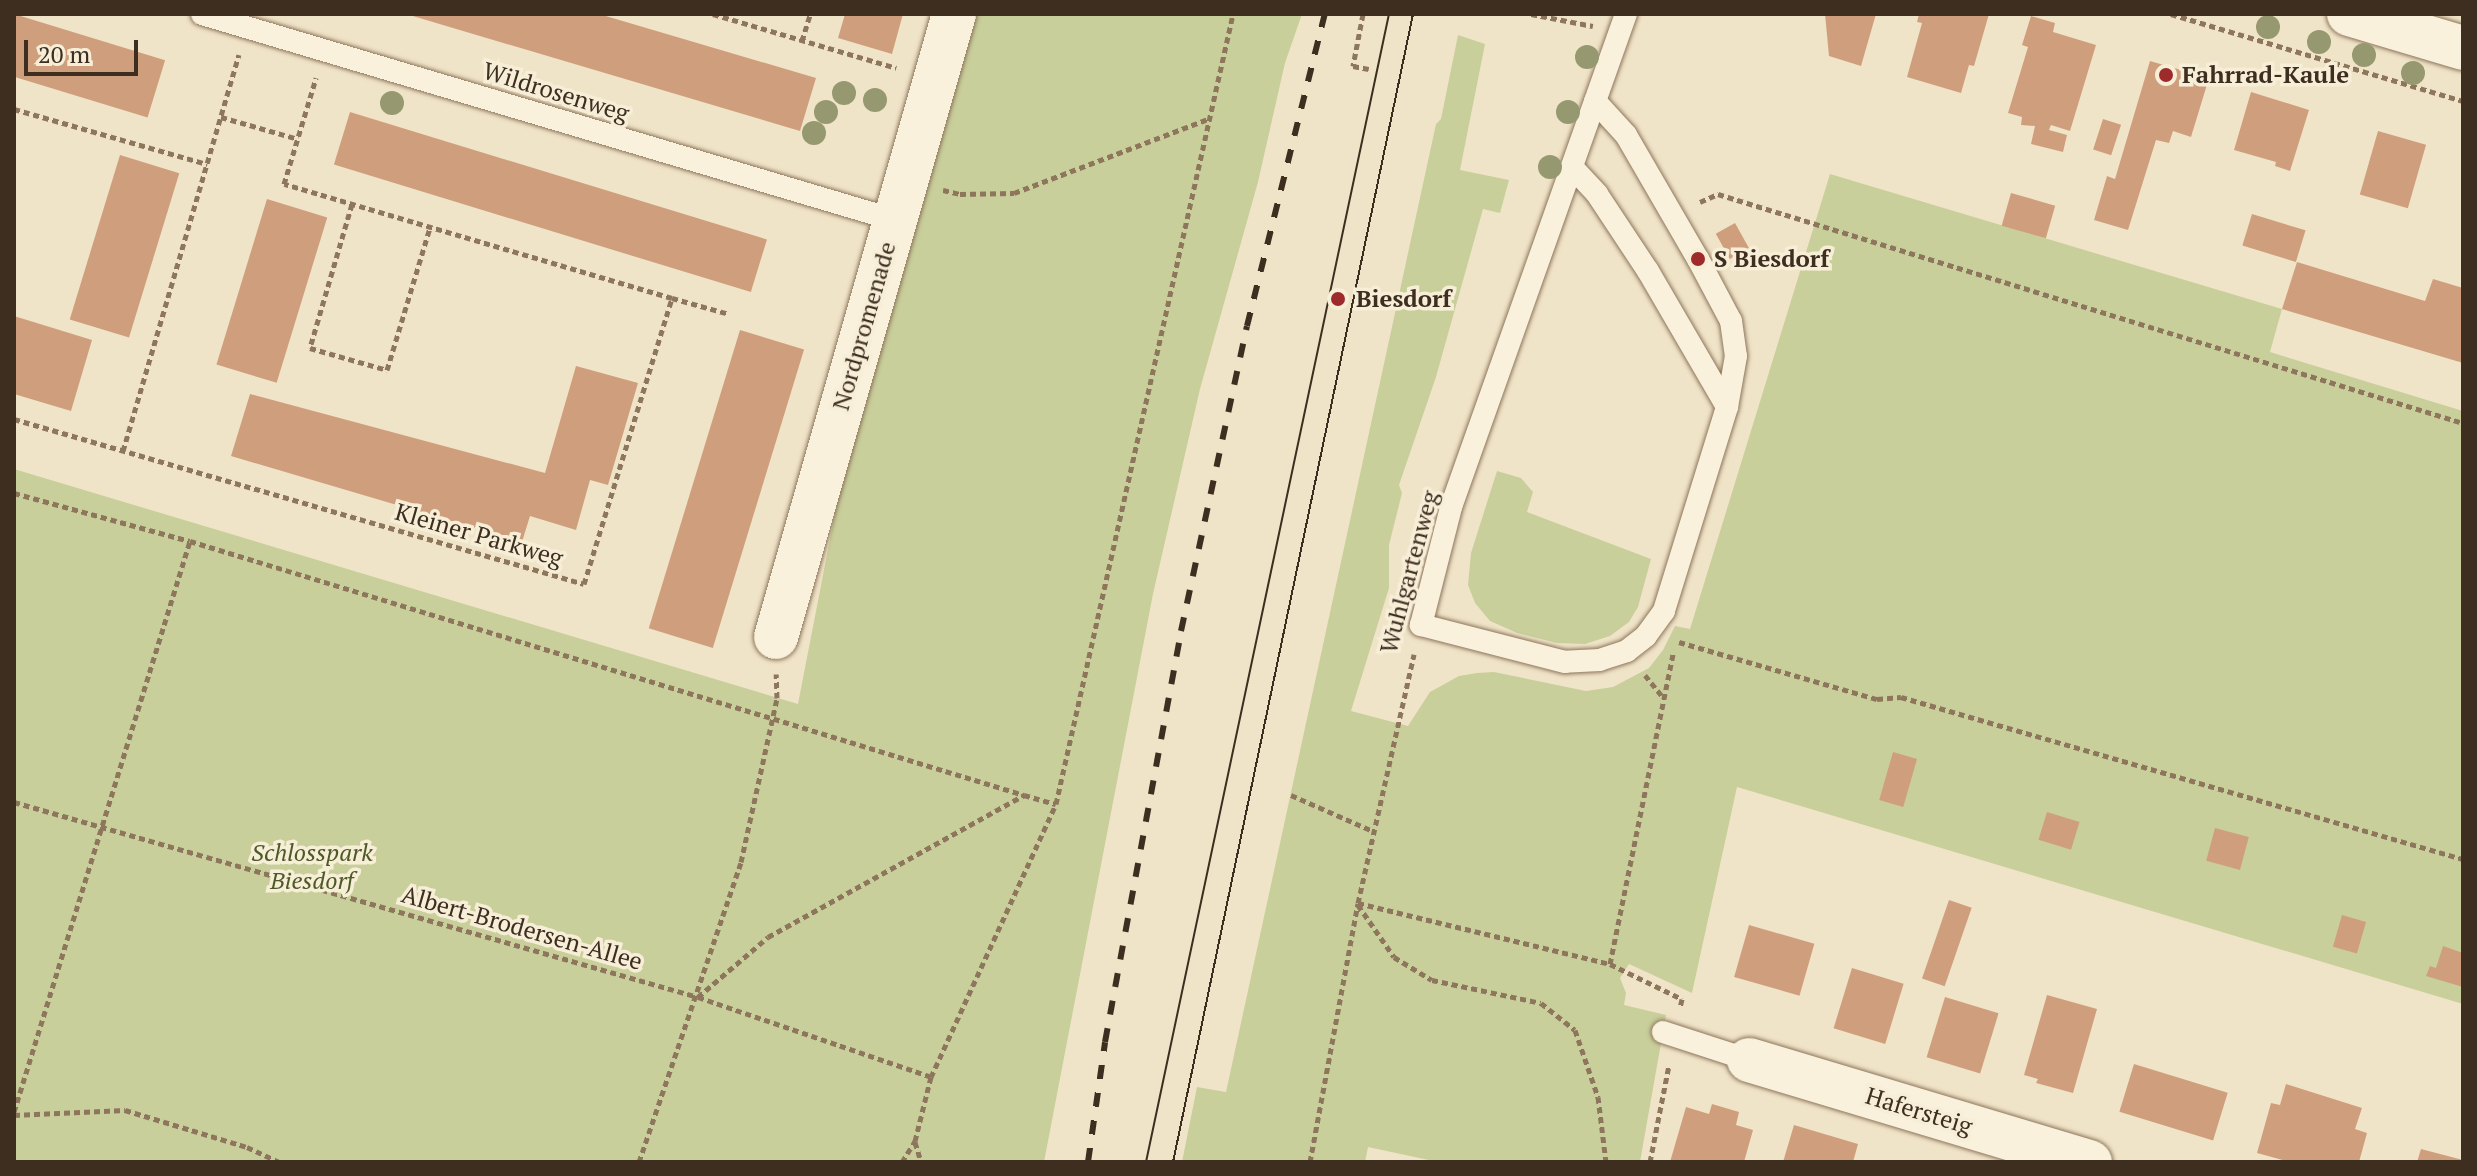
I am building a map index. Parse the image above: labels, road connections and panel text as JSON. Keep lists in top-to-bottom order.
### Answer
{
  "streets": {
    "street": ["Nordpromenade", "Hafersteig"],
    "lane": ["Wildrosenweg", "Wuhlgartenweg"],
    "path": ["Kleiner Parkweg", "Albert-Brodersen-Allee"]
  },
  "crossings": [
    ["Wildrosenweg", "Nordpromenade"]
  ],
  "parks": ["Schlosspark Biesdorf"],
  "places": ["Fahrrad-Kaule", "S Biesdorf", "Biesdorf"],
  "scale_bar": "20 m"
}
